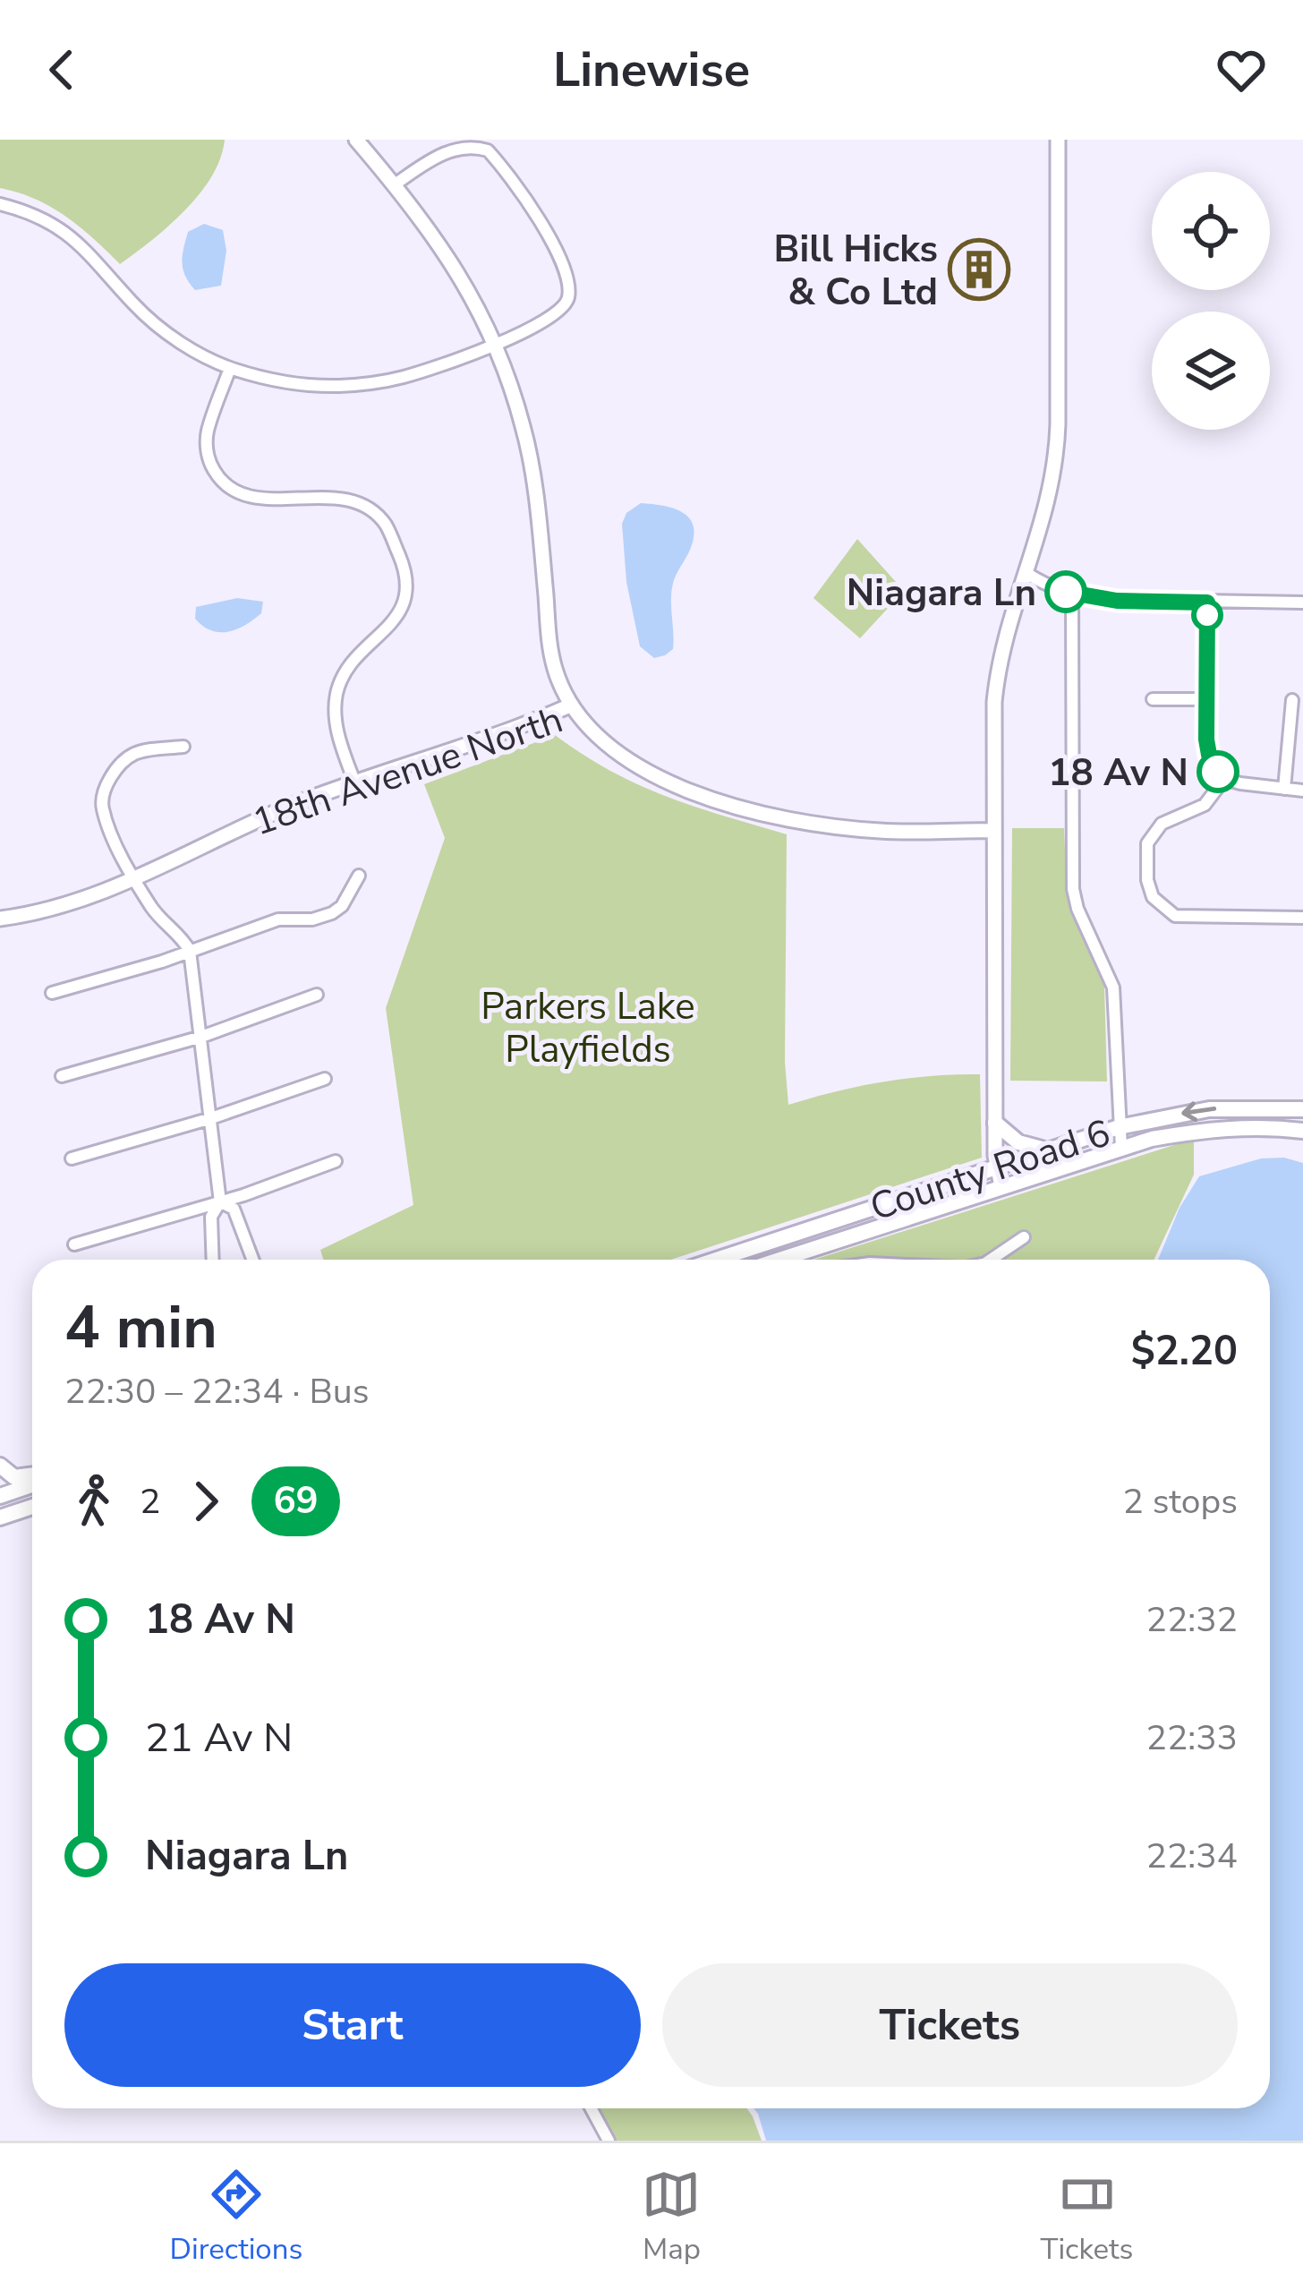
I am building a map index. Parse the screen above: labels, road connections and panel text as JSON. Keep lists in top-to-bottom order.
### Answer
{
  "streets": {
    "main road": ["County Road 6"],
    "street": ["18th Avenue North"]
  },
  "parks": ["Parkers Lake Playfields"],
  "places": {
    "building": ["Bill Hicks & Co Ltd"],
    "other": ["Niagara Ln", "18 Av N"]
  },
  "lines": ["bus line 69"],
  "page": {
    "header": "Linewise",
    "heading": ["4 min", "22:30 – 22:34 · Bus", "$2.20"],
    "legs": ["2", "69", "2 stops"],
    "list": [
      {
        "name": "18 Av N",
        "value": "22:32"
      },
      {
        "name": "21 Av N",
        "value": "22:33"
      },
      {
        "name": "Niagara Ln",
        "value": "22:34"
      }
    ],
    "buttons": ["Start", "Tickets"],
    "tabs": ["Directions", "Map", "Tickets"]
  }
}
